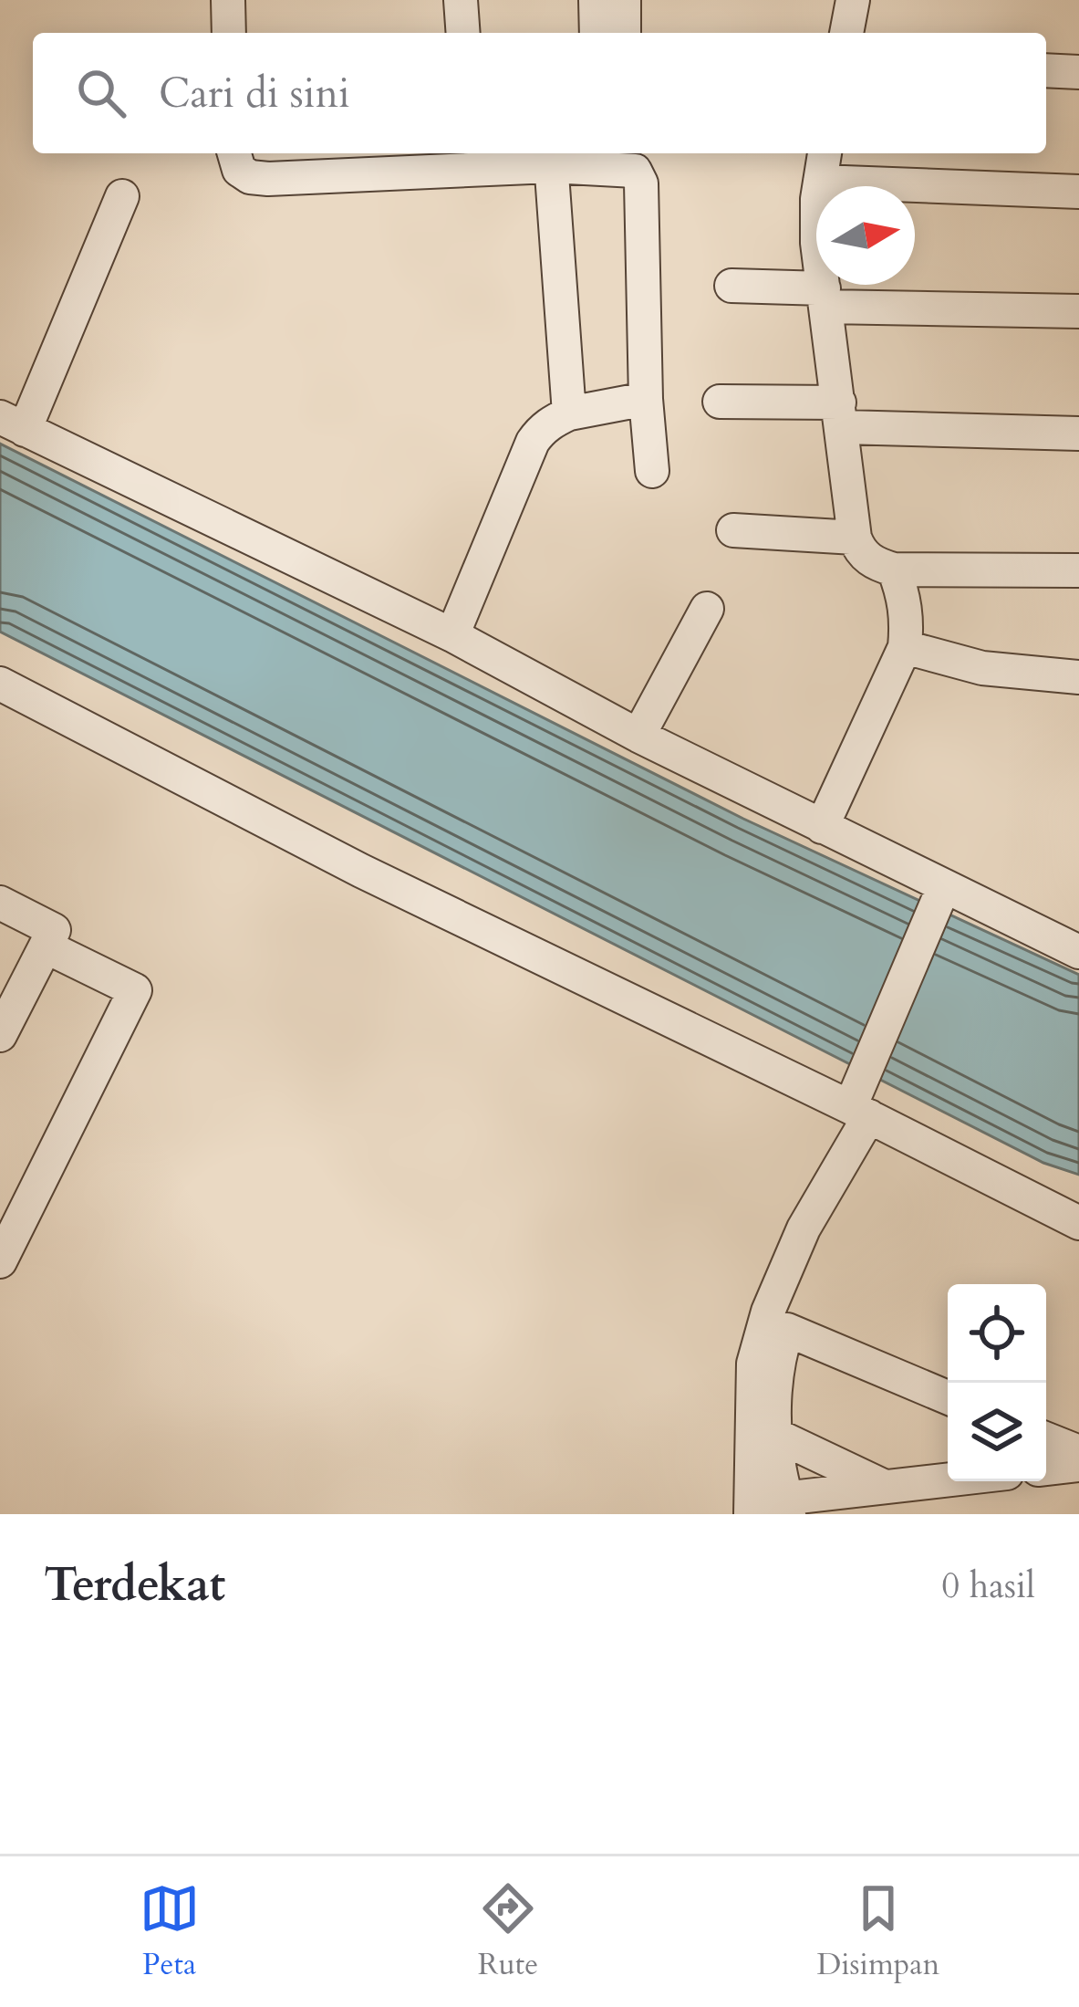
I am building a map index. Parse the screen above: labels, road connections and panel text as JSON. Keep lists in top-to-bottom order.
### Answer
{
  "north": "right",
  "page": {
    "search": "Cari di sini",
    "heading": ["Terdekat", "0 hasil"],
    "nav": ["Peta", "Rute", "Disimpan"]
  }
}
